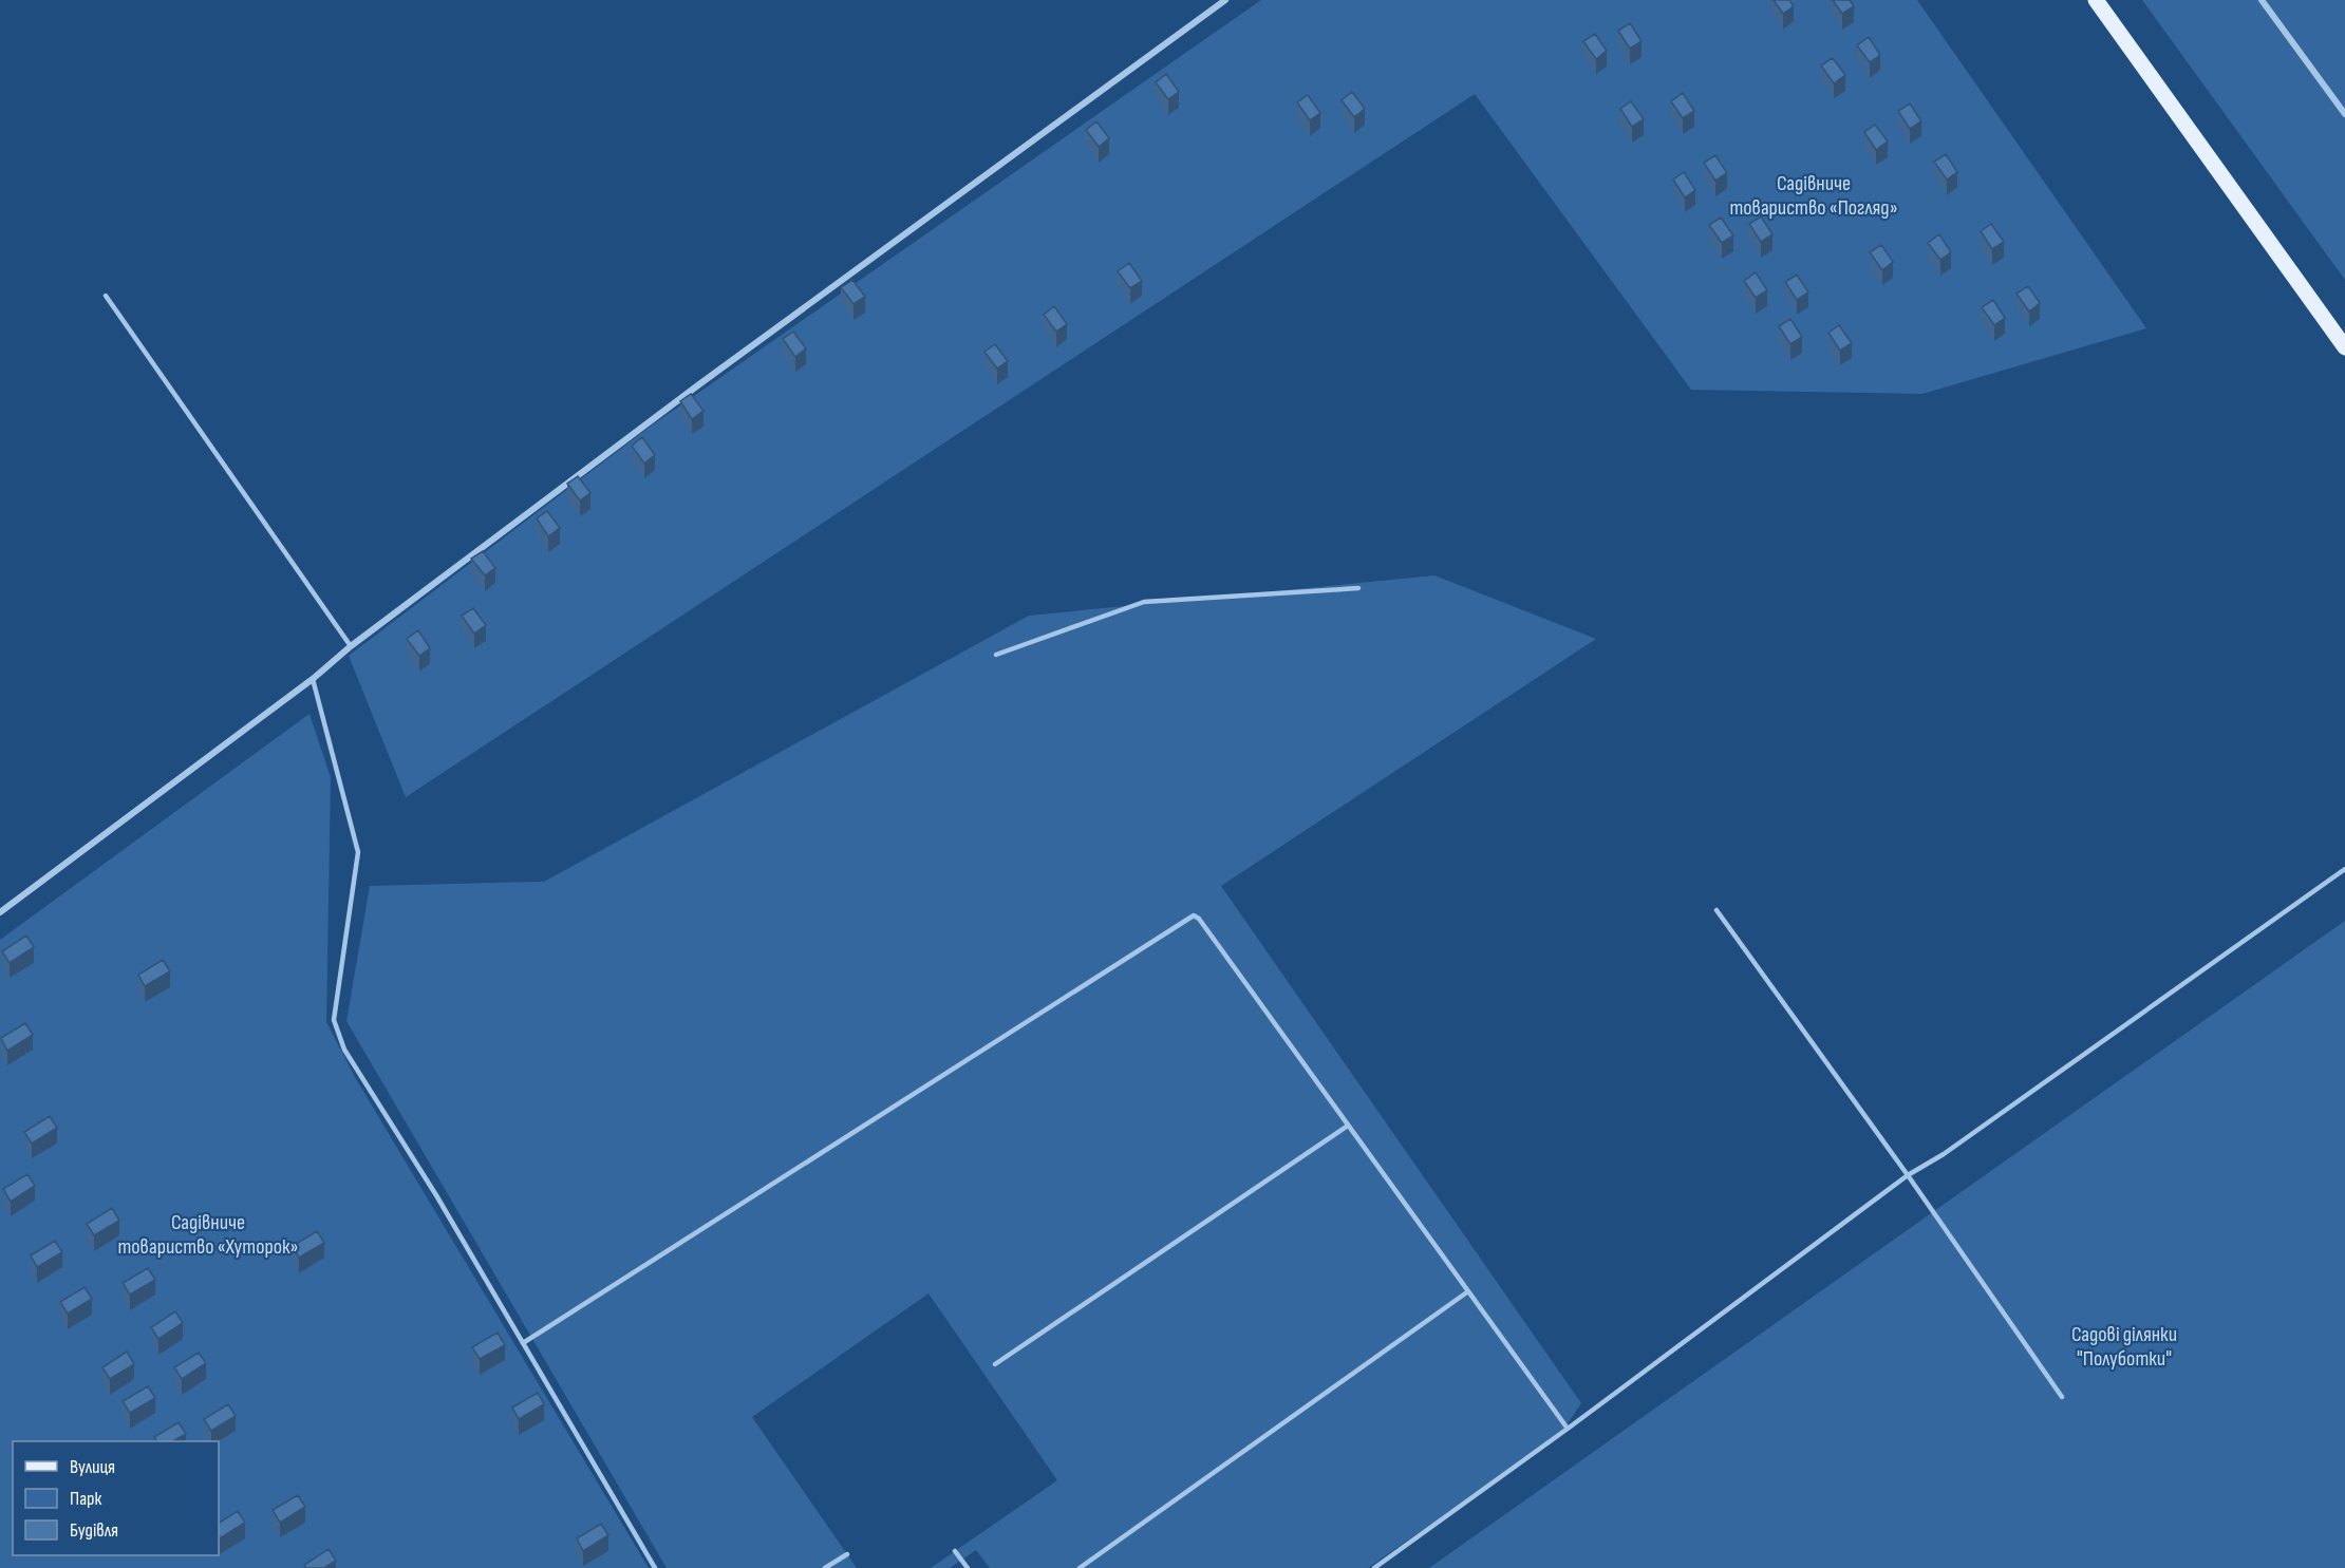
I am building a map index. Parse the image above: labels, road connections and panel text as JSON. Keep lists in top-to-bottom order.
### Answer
{
  "parks": ["Садівниче товариство «Погляд»", "Садівниче товариство «Хуторок»", "Садові ділянки \"Полуботки\""],
  "legend": ["Вулиця", "Парк", "Будівля"]
}
